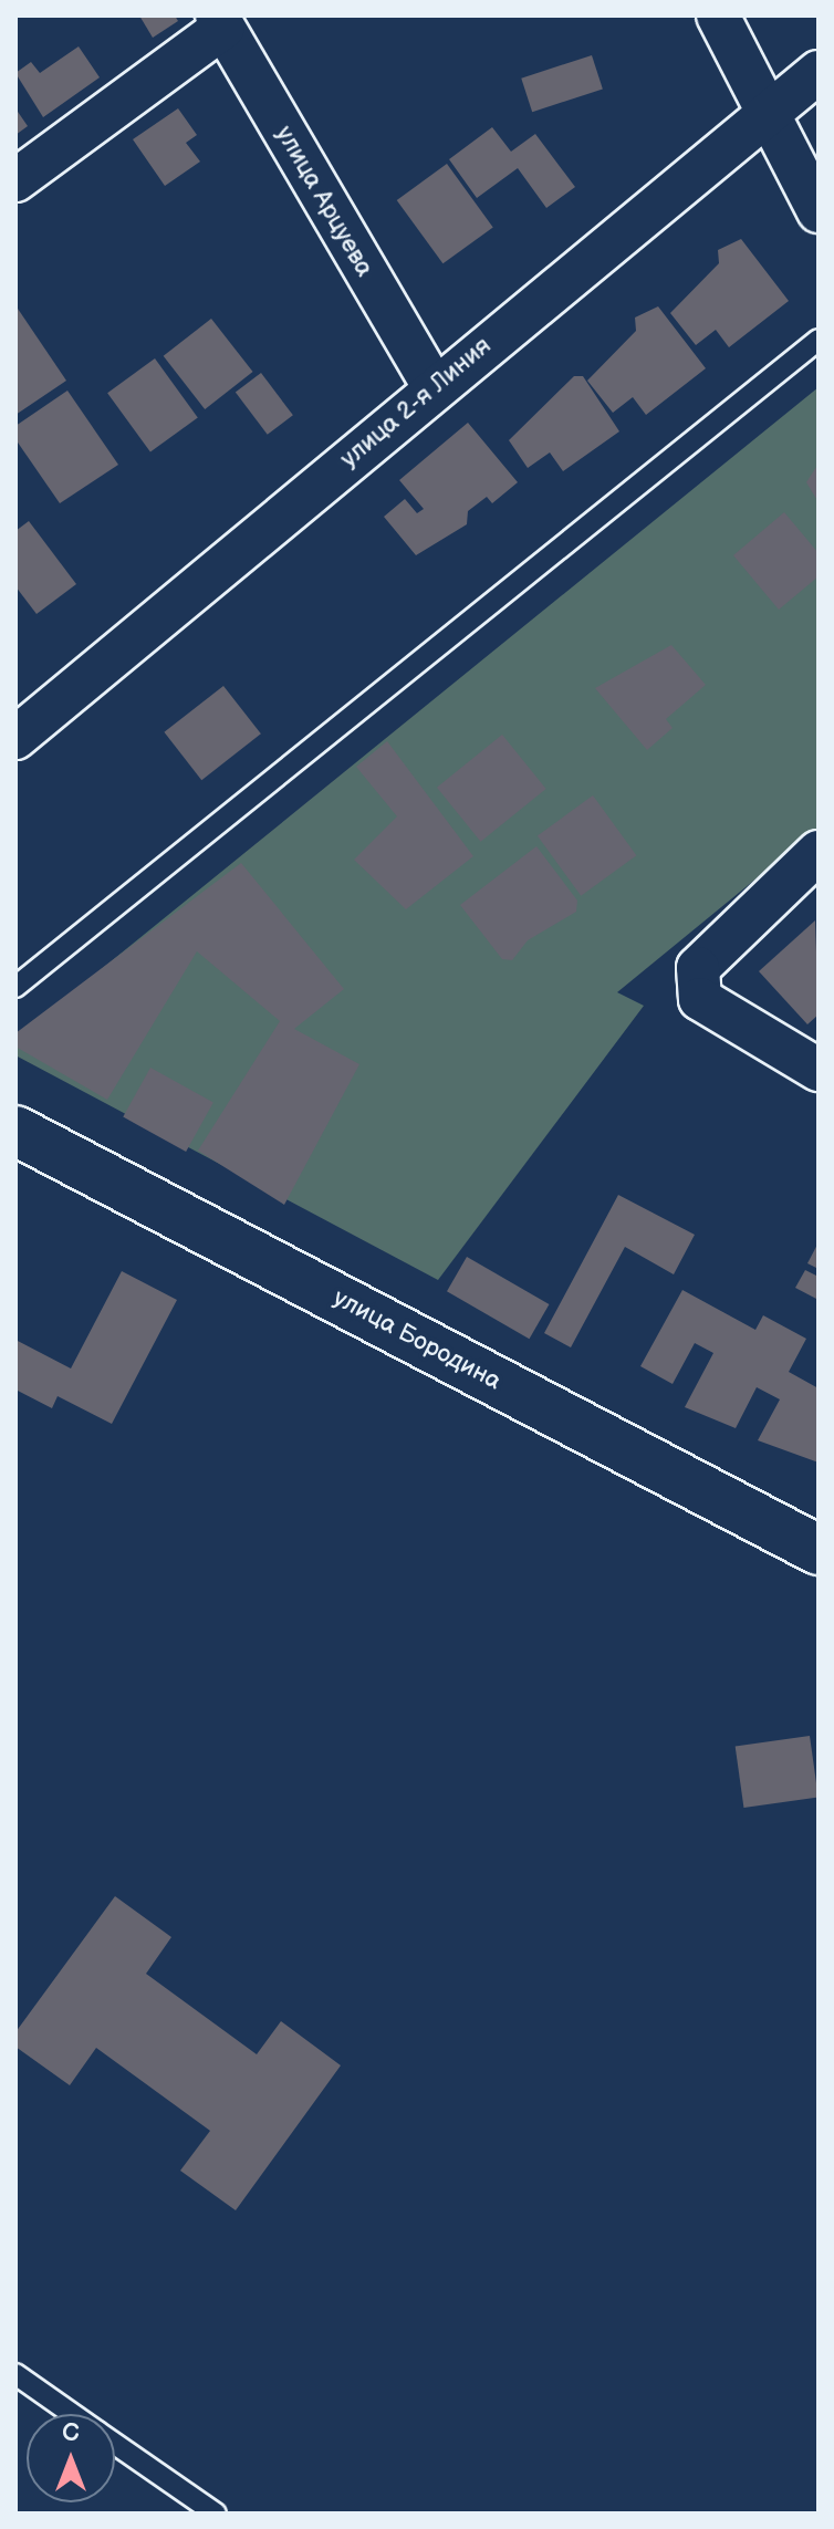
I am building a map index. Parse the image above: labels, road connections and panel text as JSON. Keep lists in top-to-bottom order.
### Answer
{
  "streets": {
    "street": ["улица Арцуева", "улица 2-я Линия", "улица Бородина"]
  },
  "crossings": [
    ["улица Арцуева", "улица 2-я Линия"]
  ],
  "north": "top"
}
